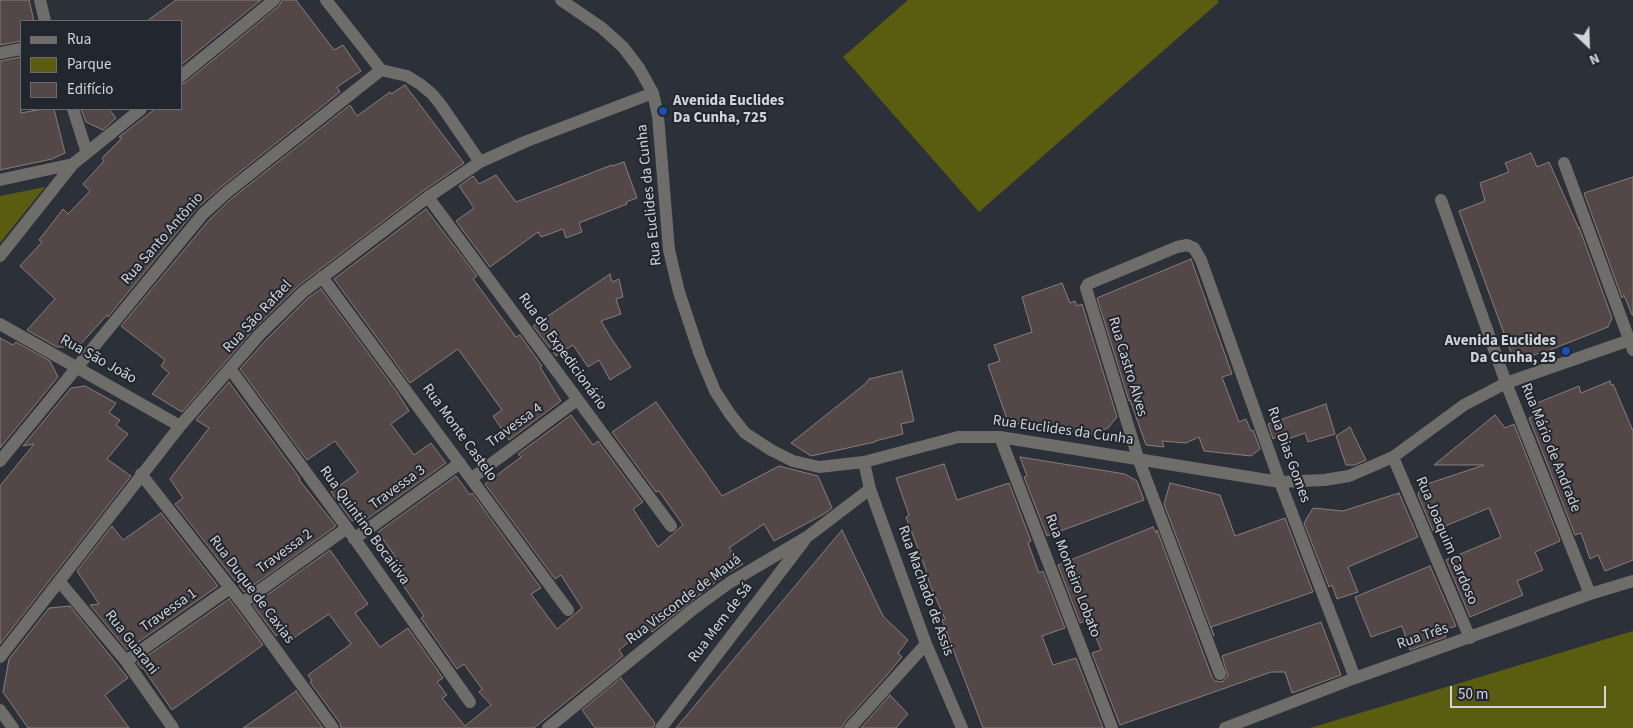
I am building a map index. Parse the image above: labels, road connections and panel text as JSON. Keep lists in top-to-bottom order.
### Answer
{
  "streets": {
    "street": [
      "Rua Euclides da Cunha",
      "Rua Santo Antônio",
      "Rua São Rafael",
      "Rua do Expedicionário",
      "Rua São João",
      "Rua Castro Alves",
      "Travessa 4",
      "Rua Monte Castelo",
      "Rua Mário de Andrade",
      "Rua Dias Gomes",
      "Travessa 3",
      "Rua Quintino Bocaiúva",
      "Rua Joaquim Cardoso",
      "Travessa 2",
      "Rua Monteiro Lobato",
      "Rua Duque de Caxias",
      "Rua Machado de Assis",
      "Rua Visconde de Mauá",
      "Travessa 1",
      "Rua Mem de Sá",
      "Rua Três",
      "Rua Guarani"
    ]
  },
  "crossings": [
    ["Rua Euclides da Cunha", "Rua São Rafael"],
    ["Rua Euclides da Cunha", "Rua Castro Alves"],
    ["Rua Euclides da Cunha", "Rua Mário de Andrade"],
    ["Rua Euclides da Cunha", "Rua Dias Gomes"],
    ["Rua Euclides da Cunha", "Rua Joaquim Cardoso"],
    ["Rua Euclides da Cunha", "Rua Monteiro Lobato"],
    ["Rua Euclides da Cunha", "Rua Machado de Assis"],
    ["Rua Santo Antônio", "Rua São João"],
    ["Rua São Rafael", "Rua do Expedicionário"],
    ["Rua São Rafael", "Rua São João"],
    ["Rua São Rafael", "Rua Monte Castelo"],
    ["Rua São Rafael", "Rua Quintino Bocaiúva"],
    ["Rua São Rafael", "Rua Duque de Caxias"],
    ["Rua São Rafael", "Rua Guarani"],
    ["Rua do Expedicionário", "Travessa 4"],
    ["Rua Castro Alves", "Rua Dias Gomes"],
    ["Travessa 4", "Rua Monte Castelo"],
    ["Rua Monte Castelo", "Travessa 3"],
    ["Rua Mário de Andrade", "Rua Três"],
    ["Rua Dias Gomes", "Rua Três"],
    ["Travessa 3", "Rua Quintino Bocaiúva"],
    ["Rua Quintino Bocaiúva", "Travessa 2"],
    ["Rua Joaquim Cardoso", "Rua Três"],
    ["Travessa 2", "Rua Duque de Caxias"],
    ["Rua Duque de Caxias", "Travessa 1"],
    ["Rua Machado de Assis", "Rua Visconde de Mauá"],
    ["Rua Visconde de Mauá", "Rua Mem de Sá"],
    ["Travessa 1", "Rua Guarani"]
  ],
  "places": ["Avenida Euclides Da Cunha, 725", "Avenida Euclides Da Cunha, 25"],
  "legend": ["Rua", "Parque", "Edifício"],
  "scale_bar": "50 m",
  "north": "bottom right"
}
